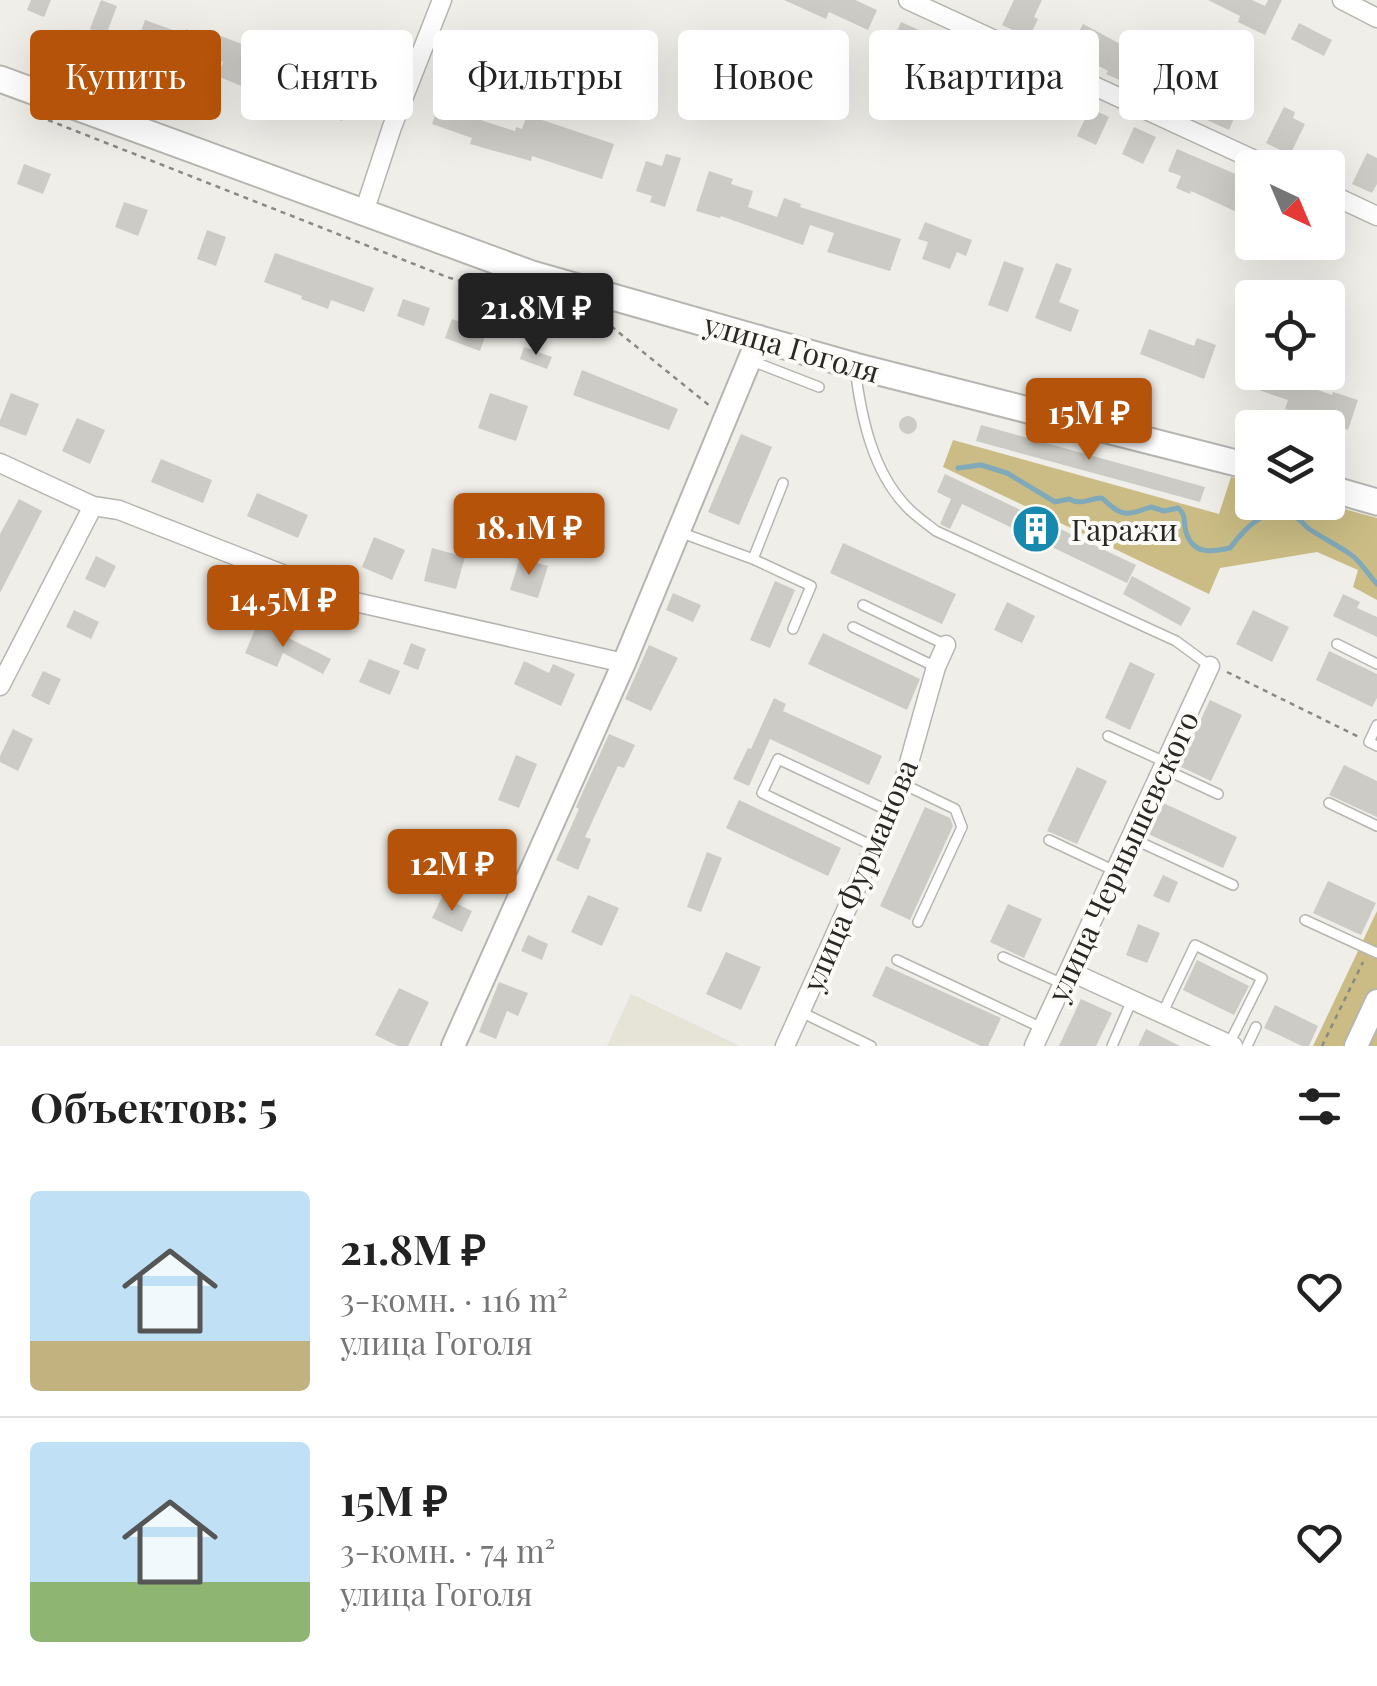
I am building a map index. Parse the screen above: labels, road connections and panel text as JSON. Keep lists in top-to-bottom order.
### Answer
{
  "streets": {
    "main road": ["улица Гоголя"],
    "street": ["улица Чернышевского", "улица Фурманова"]
  },
  "places": {
    "building": ["Гаражи"]
  },
  "north": "bottom right",
  "page": {
    "chip": [
      "Купить",
      "Снять",
      "Фильтры",
      "Новое",
      "Квартира",
      "Дом"
    ],
    "price": [
      "21.8M ₽",
      "15M ₽",
      "18.1M ₽",
      "14.5M ₽",
      "12M ₽"
    ],
    "heading": "Объектов: 5",
    "list": [
      {
        "name": "21.8M ₽",
        "note": "3-комн. · 116 m² · улица Гоголя"
      },
      {
        "name": "15M ₽",
        "note": "3-комн. · 74 m² · улица Гоголя"
      }
    ]
  }
}
